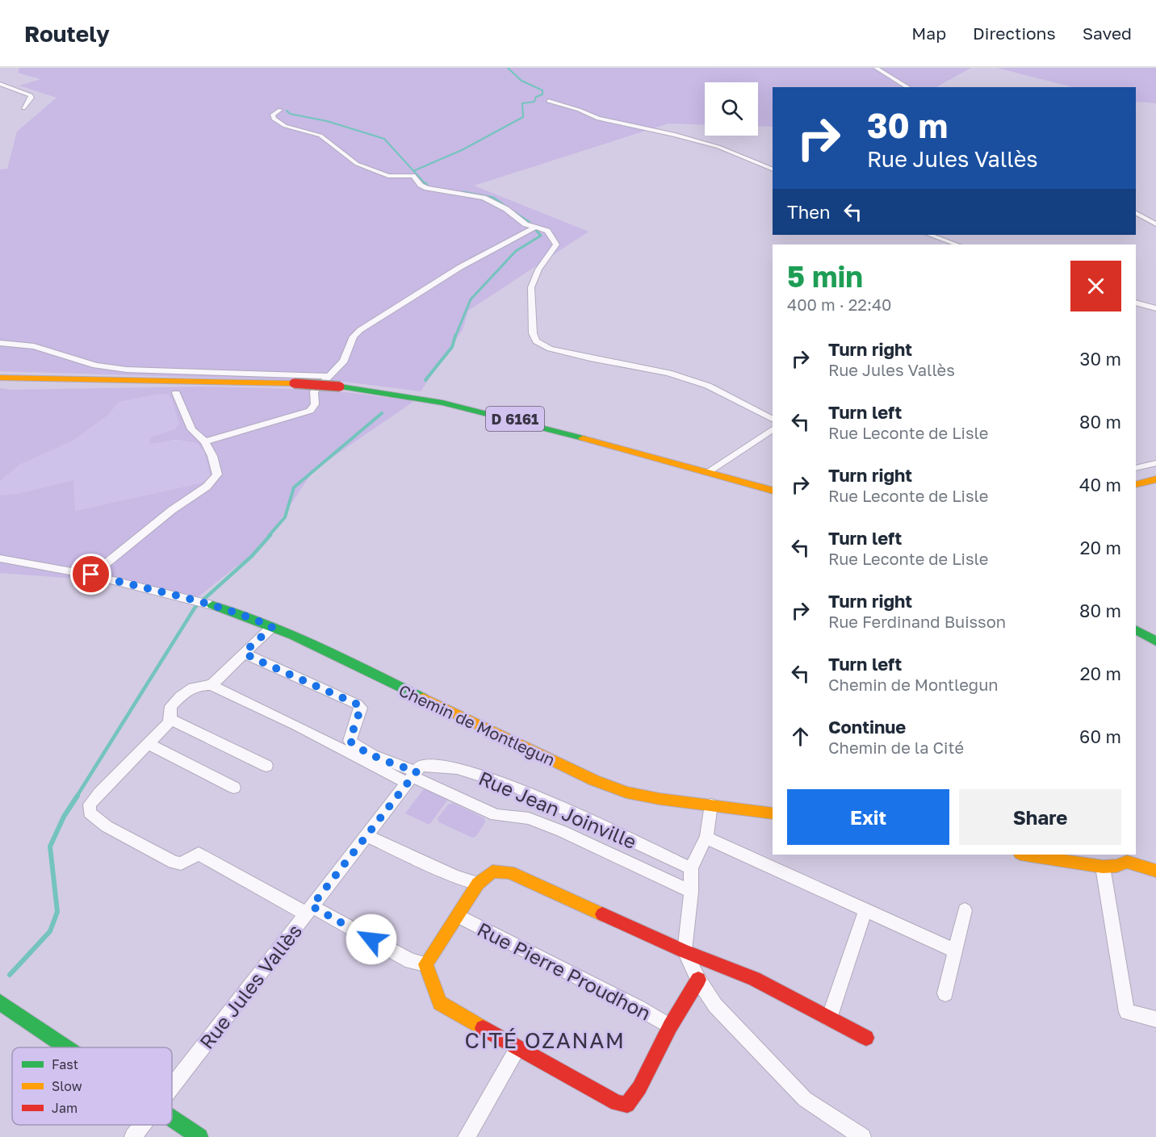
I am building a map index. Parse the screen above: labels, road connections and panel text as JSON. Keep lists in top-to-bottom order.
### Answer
{
  "streets": {
    "main road": ["D 6161", "Chemin de Montlegun"],
    "street": ["Rue Jean Joinville", "Rue Pierre Proudhon", "Rue Jules Vallès"]
  },
  "crossings": [
    ["Rue Jean Joinville", "Rue Jules Vallès"]
  ],
  "districts": ["CITÉ OZANAM"],
  "legend": ["Fast", "Slow", "Jam"],
  "page": {
    "header": "Routely",
    "nav": ["Map", "Directions", "Saved"],
    "turn": ["30 m", "Rue Jules Vallès"],
    "then": "Then",
    "heading": ["5 min", "400 m · 22:40"],
    "list": [
      {
        "name": "Turn right",
        "note": "Rue Jules Vallès",
        "value": "30 m"
      },
      {
        "name": "Turn left",
        "note": "Rue Leconte de Lisle",
        "value": "80 m"
      },
      {
        "name": "Turn right",
        "note": "Rue Leconte de Lisle",
        "value": "40 m"
      },
      {
        "name": "Turn left",
        "note": "Rue Leconte de Lisle",
        "value": "20 m"
      },
      {
        "name": "Turn right",
        "note": "Rue Ferdinand Buisson",
        "value": "80 m"
      },
      {
        "name": "Turn left",
        "note": "Chemin de Montlegun",
        "value": "20 m"
      },
      {
        "name": "Continue",
        "note": "Chemin de la Cité",
        "value": "60 m"
      }
    ],
    "buttons": ["Exit", "Share"]
  }
}
